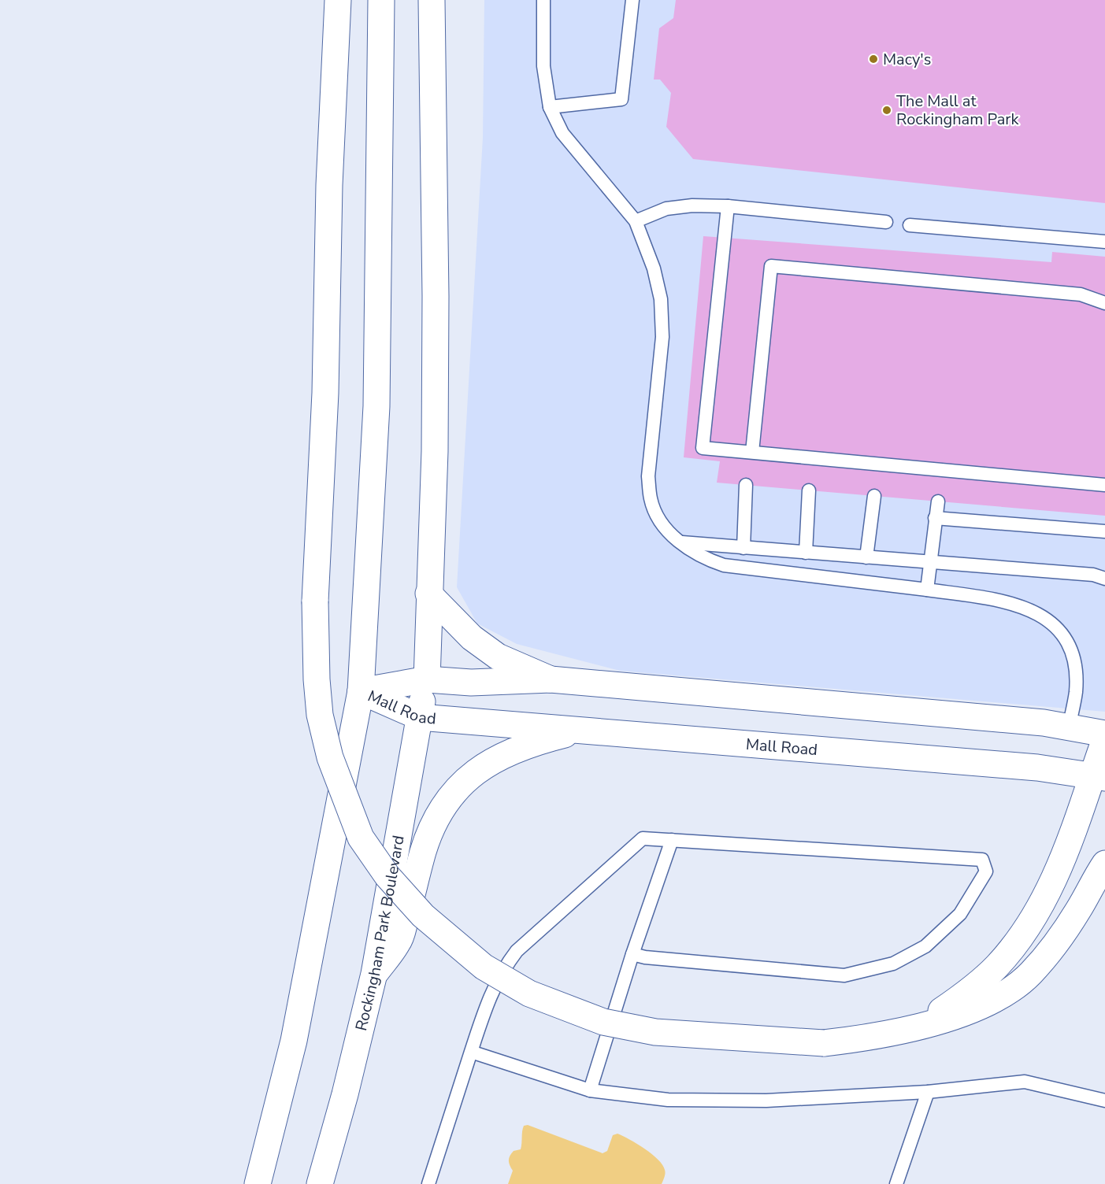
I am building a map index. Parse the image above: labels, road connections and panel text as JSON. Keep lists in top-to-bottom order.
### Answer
{
  "streets": {
    "main road": ["Mall Road", "Rockingham Park Boulevard"]
  },
  "crossings": [
    ["Mall Road", "Rockingham Park Boulevard"]
  ],
  "places": ["Macy's", "The Mall at Rockingham Park"]
}
